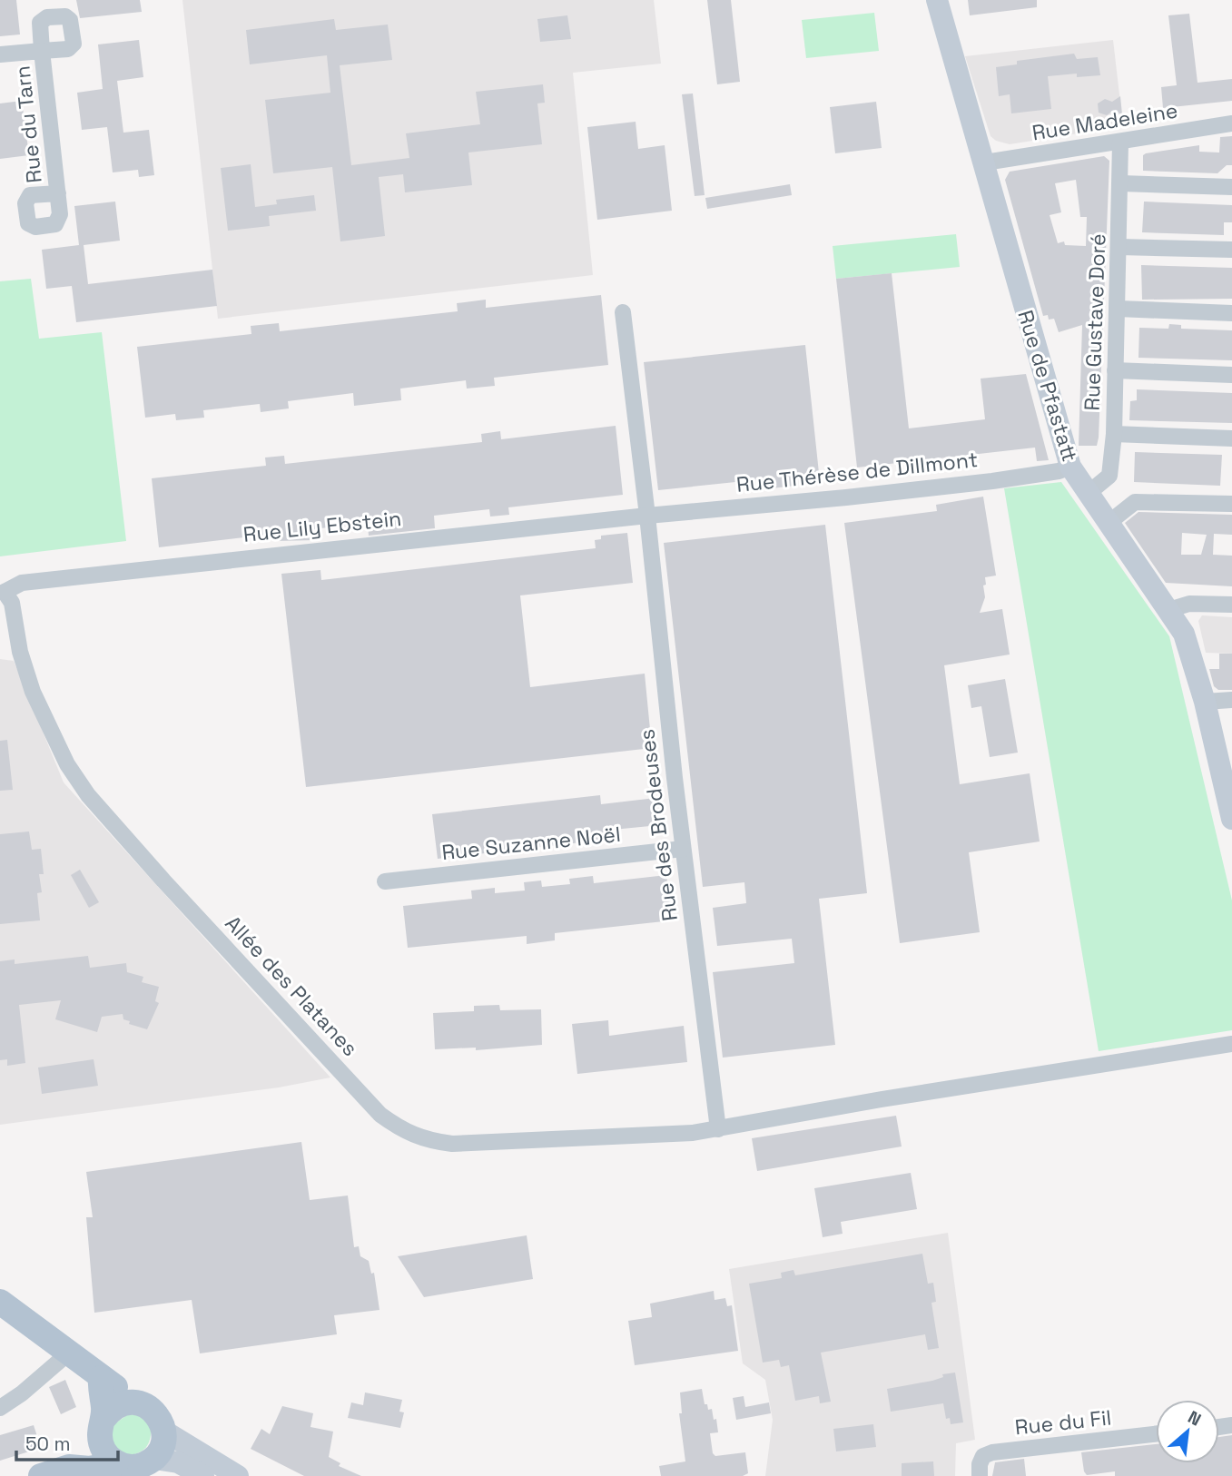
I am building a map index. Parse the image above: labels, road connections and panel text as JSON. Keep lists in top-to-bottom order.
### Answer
{
  "streets": {
    "street": [
      "Rue Madeleine",
      "Rue du Tarn",
      "Rue Gustave Doré",
      "Rue de Pfastatt",
      "Rue Thérèse de Dillmont",
      "Rue Lily Ebstein",
      "Rue des Brodeuses",
      "Rue Suzanne Noël",
      "Allée des Platanes",
      "Rue du Fil"
    ]
  },
  "crossings": [
    ["Rue Madeleine", "Rue Gustave Doré"],
    ["Rue Madeleine", "Rue de Pfastatt"],
    ["Rue Gustave Doré", "Rue de Pfastatt"],
    ["Rue de Pfastatt", "Rue Thérèse de Dillmont"],
    ["Rue Thérèse de Dillmont", "Rue Lily Ebstein"],
    ["Rue Thérèse de Dillmont", "Rue des Brodeuses"],
    ["Rue Lily Ebstein", "Rue des Brodeuses"],
    ["Rue Lily Ebstein", "Allée des Platanes"],
    ["Rue des Brodeuses", "Rue Suzanne Noël"],
    ["Rue des Brodeuses", "Allée des Platanes"]
  ],
  "scale_bar": "50 m",
  "north": "top right"
}
